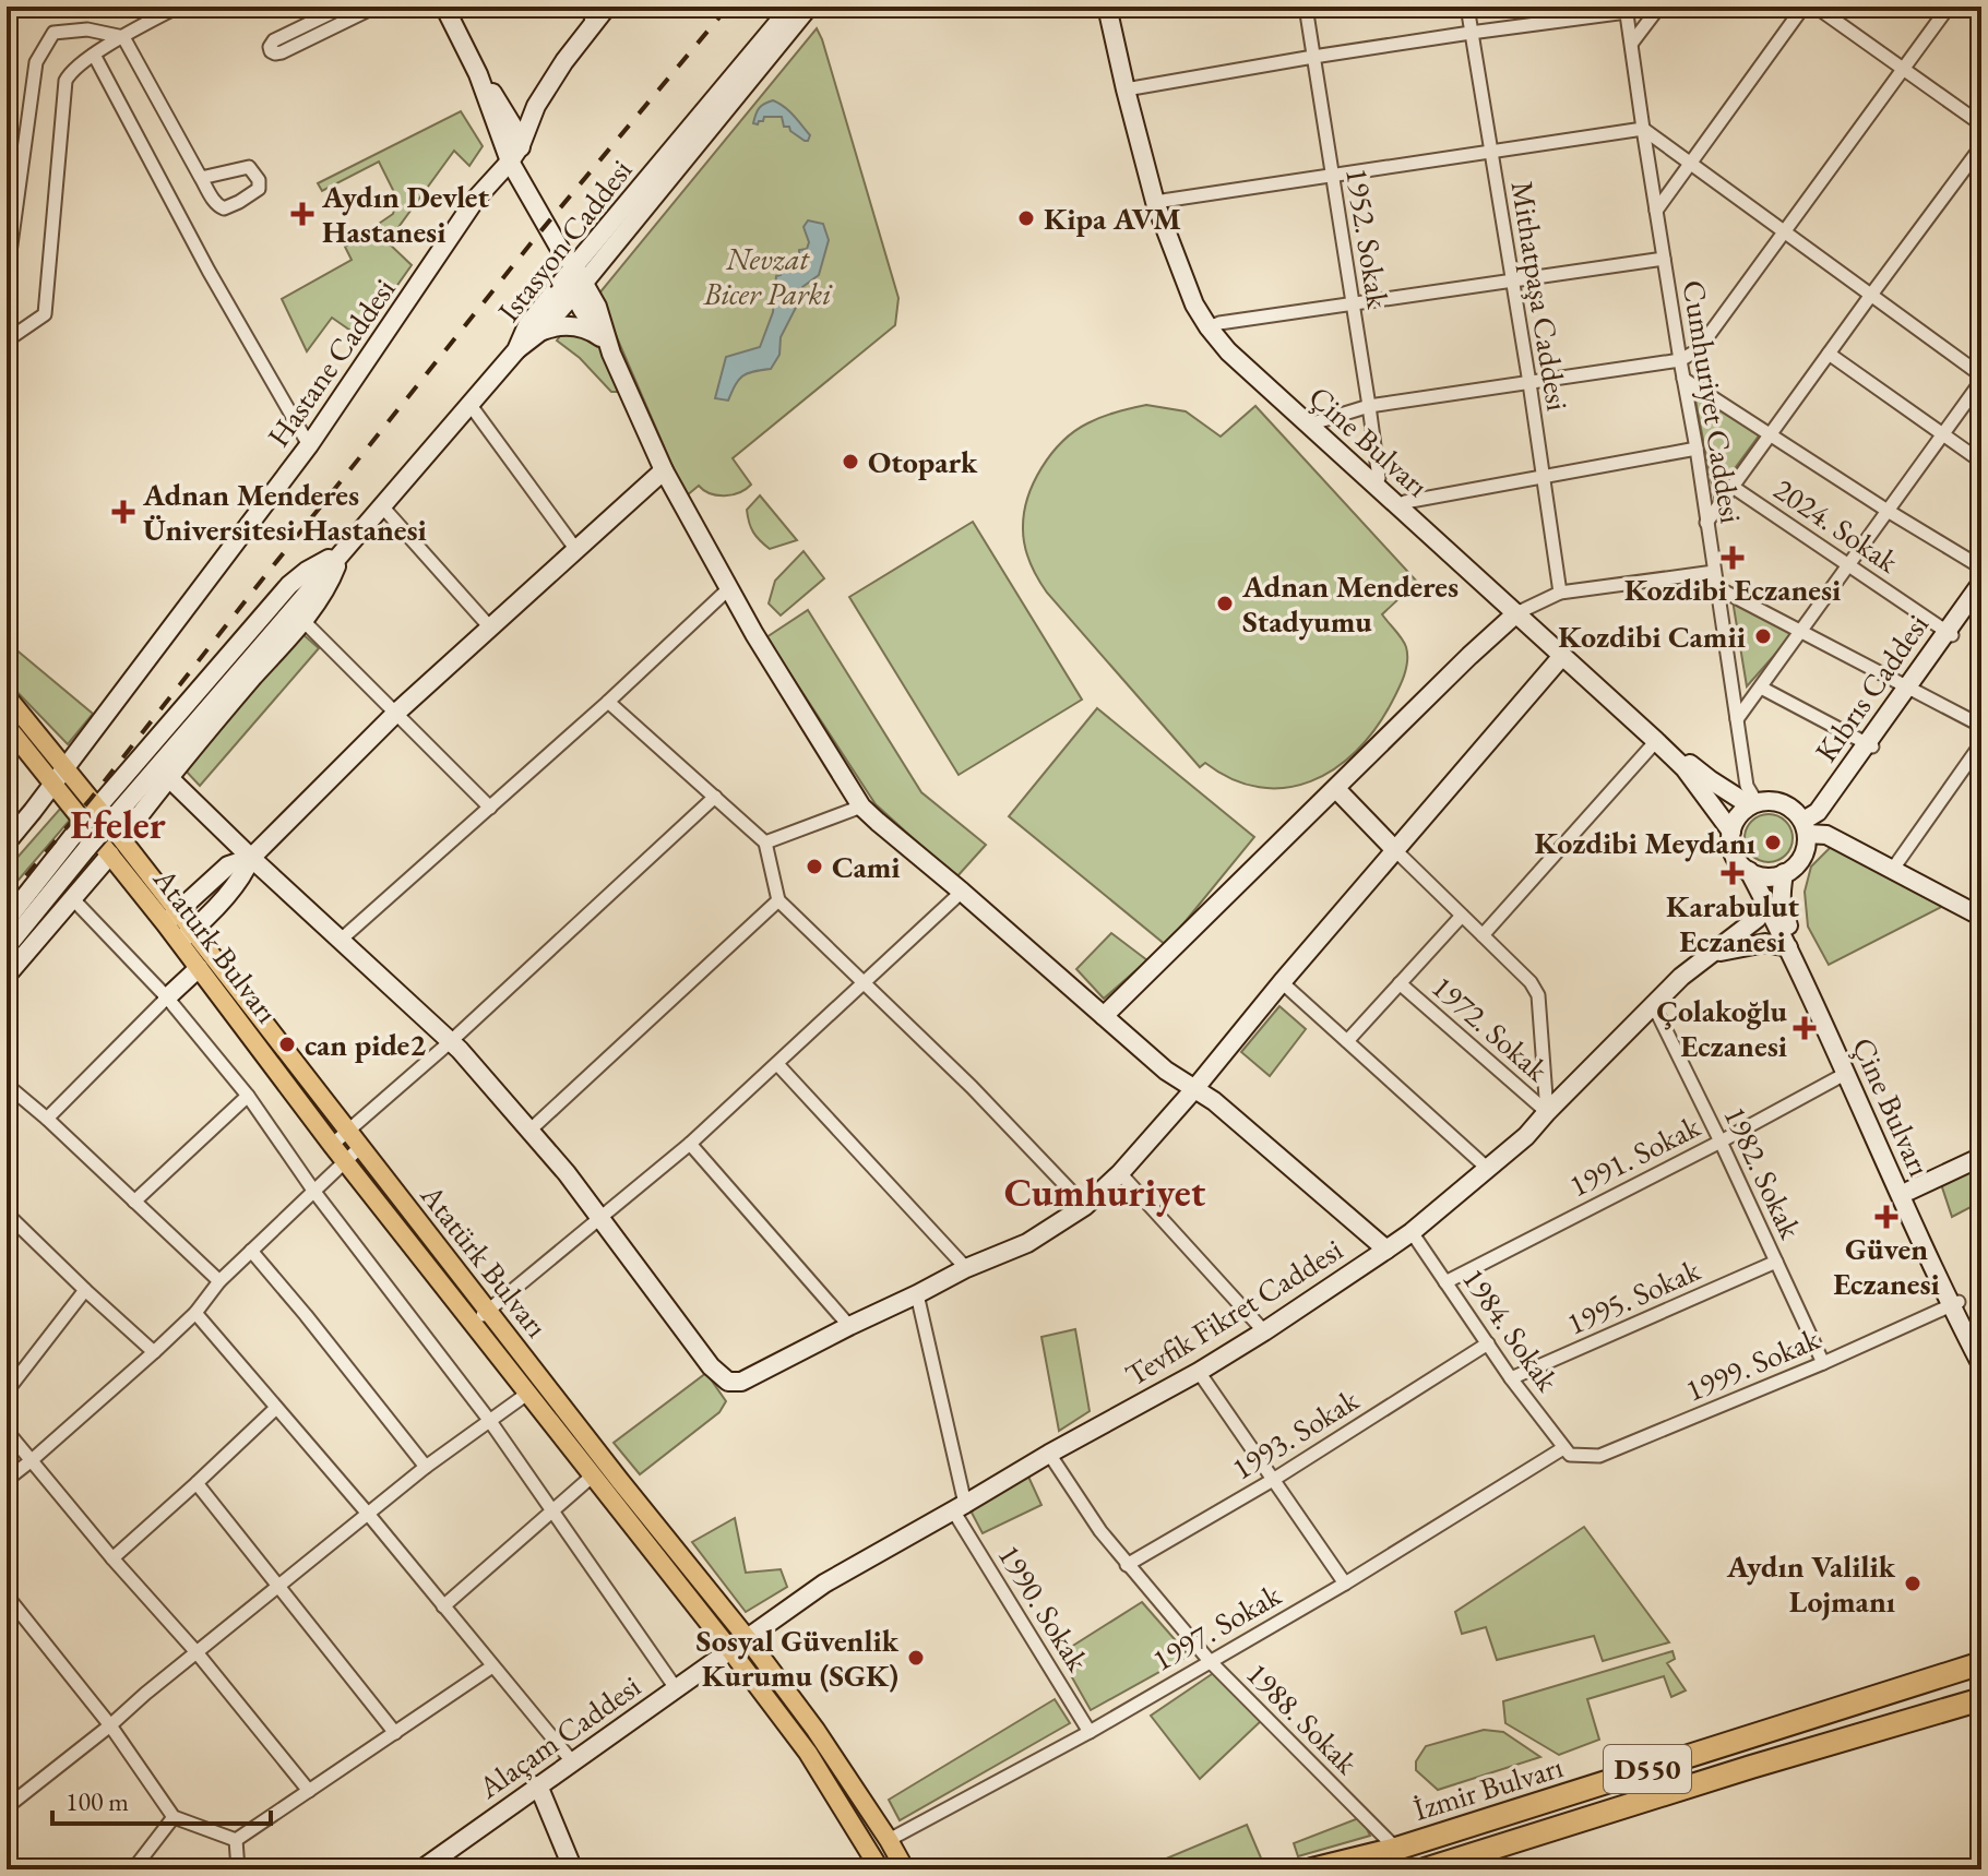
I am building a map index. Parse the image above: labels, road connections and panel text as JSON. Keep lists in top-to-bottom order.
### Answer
{
  "streets": {
    "highway": ["D550", "İzmir Bulvarı"],
    "main road": ["Ataturk Bulvarı", "Atatürk Bulvarı"],
    "street": [
      "1952. Sokak",
      "Istasyon Caddesi",
      "Mithatpaşa Caddesi",
      "Hastane Caddesi",
      "Cumhuriyet Caddesi",
      "Çine Bulvarı",
      "2024. Sokak",
      "Kıbrıs Caddesi",
      "1972. Sokak",
      "1991. Sokak",
      "1982. Sokak",
      "1995. Sokak",
      "Tevfik Fikret Caddesi",
      "1984. Sokak",
      "1999. Sokak",
      "1993. Sokak",
      "1990. Sokak",
      "1997. Sokak",
      "1988. Sokak",
      "Alaçam Caddesi"
    ]
  },
  "crossings": [
    ["1952. Sokak", "Çine Bulvarı"],
    ["Hastane Caddesi", "Ataturk Bulvarı"],
    ["Cumhuriyet Caddesi", "Çine Bulvarı"],
    ["Cumhuriyet Caddesi", "Kıbrıs Caddesi"],
    ["Çine Bulvarı", "Kıbrıs Caddesi"],
    ["Çine Bulvarı", "1991. Sokak"],
    ["Çine Bulvarı", "Tevfik Fikret Caddesi"],
    ["Çine Bulvarı", "1999. Sokak"],
    ["2024. Sokak", "Kıbrıs Caddesi"],
    ["Ataturk Bulvarı", "Atatürk Bulvarı"],
    ["1972. Sokak", "Tevfik Fikret Caddesi"],
    ["1991. Sokak", "1982. Sokak"],
    ["1991. Sokak", "1984. Sokak"],
    ["1982. Sokak", "1995. Sokak"],
    ["1982. Sokak", "Tevfik Fikret Caddesi"],
    ["1982. Sokak", "1999. Sokak"],
    ["Atatürk Bulvarı", "Tevfik Fikret Caddesi"],
    ["Atatürk Bulvarı", "1997. Sokak"],
    ["Atatürk Bulvarı", "Alaçam Caddesi"],
    ["1995. Sokak", "1984. Sokak"],
    ["Tevfik Fikret Caddesi", "1984. Sokak"],
    ["Tevfik Fikret Caddesi", "1990. Sokak"],
    ["Tevfik Fikret Caddesi", "1988. Sokak"],
    ["Tevfik Fikret Caddesi", "Alaçam Caddesi"],
    ["1984. Sokak", "1999. Sokak"],
    ["1984. Sokak", "1993. Sokak"],
    ["1984. Sokak", "1997. Sokak"],
    ["1999. Sokak", "1997. Sokak"],
    ["1993. Sokak", "1988. Sokak"],
    ["1990. Sokak", "1997. Sokak"],
    ["1997. Sokak", "1988. Sokak"],
    ["1988. Sokak", "İzmir Bulvarı"]
  ],
  "districts": ["Efeler", "Cumhuriyet"],
  "parks": ["Nevzat Bicer Parki"],
  "places": {
    "health": [
      "Aydın Devlet Hastanesi",
      "Adnan Menderes Üniversitesi Hastanesi",
      "Kozdibi Eczanesi",
      "Karabulut Eczanesi",
      "Çolakoğlu Eczanesi",
      "Güven Eczanesi"
    ],
    "other": [
      "Kipa AVM",
      "Otopark",
      "Adnan Menderes Stadyumu",
      "Kozdibi Camii",
      "Kozdibi Meydanı",
      "Cami",
      "can pide2",
      "Aydın Valilik Lojmanı",
      "Sosyal Güvenlik Kurumu (SGK)"
    ]
  },
  "scale_bar": "100 m"
}
